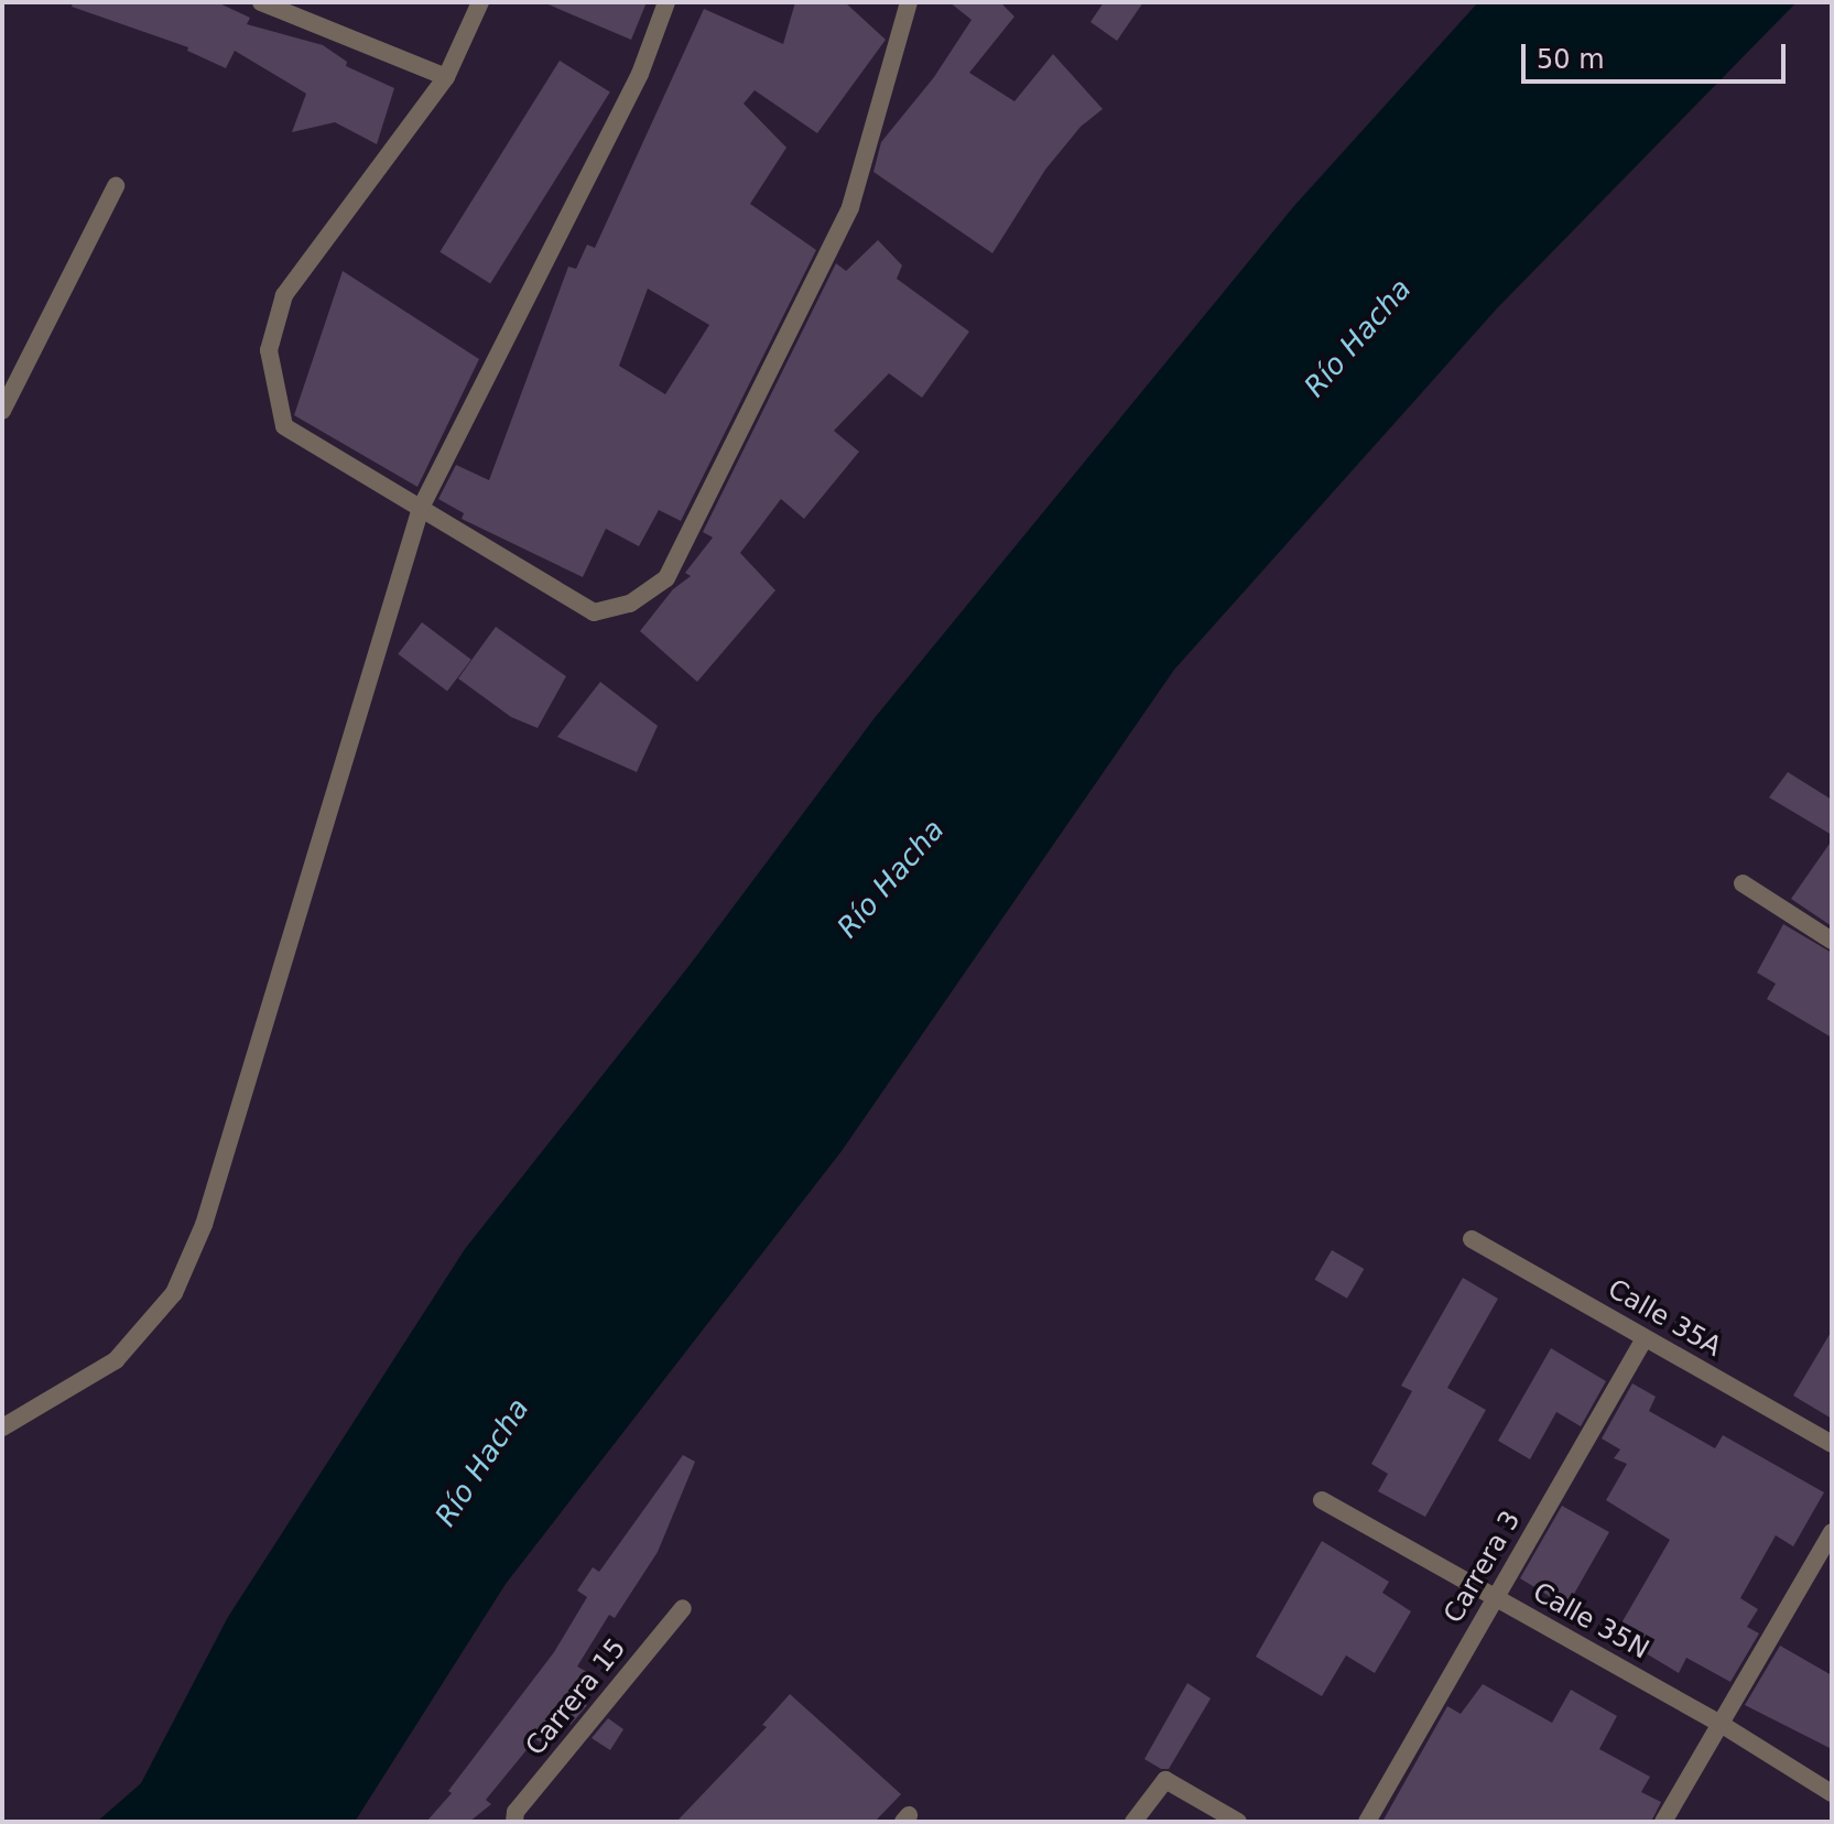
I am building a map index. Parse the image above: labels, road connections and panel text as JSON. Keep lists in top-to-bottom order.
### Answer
{
  "streets": {
    "street": [
      "Calle 35A",
      "Carrera 3",
      "Calle 35N",
      "Carrera 15"
    ]
  },
  "crossings": [
    ["Calle 35A", "Carrera 3"],
    ["Carrera 3", "Calle 35N"]
  ],
  "water": ["Río Hacha"],
  "scale_bar": "50 m"
}
